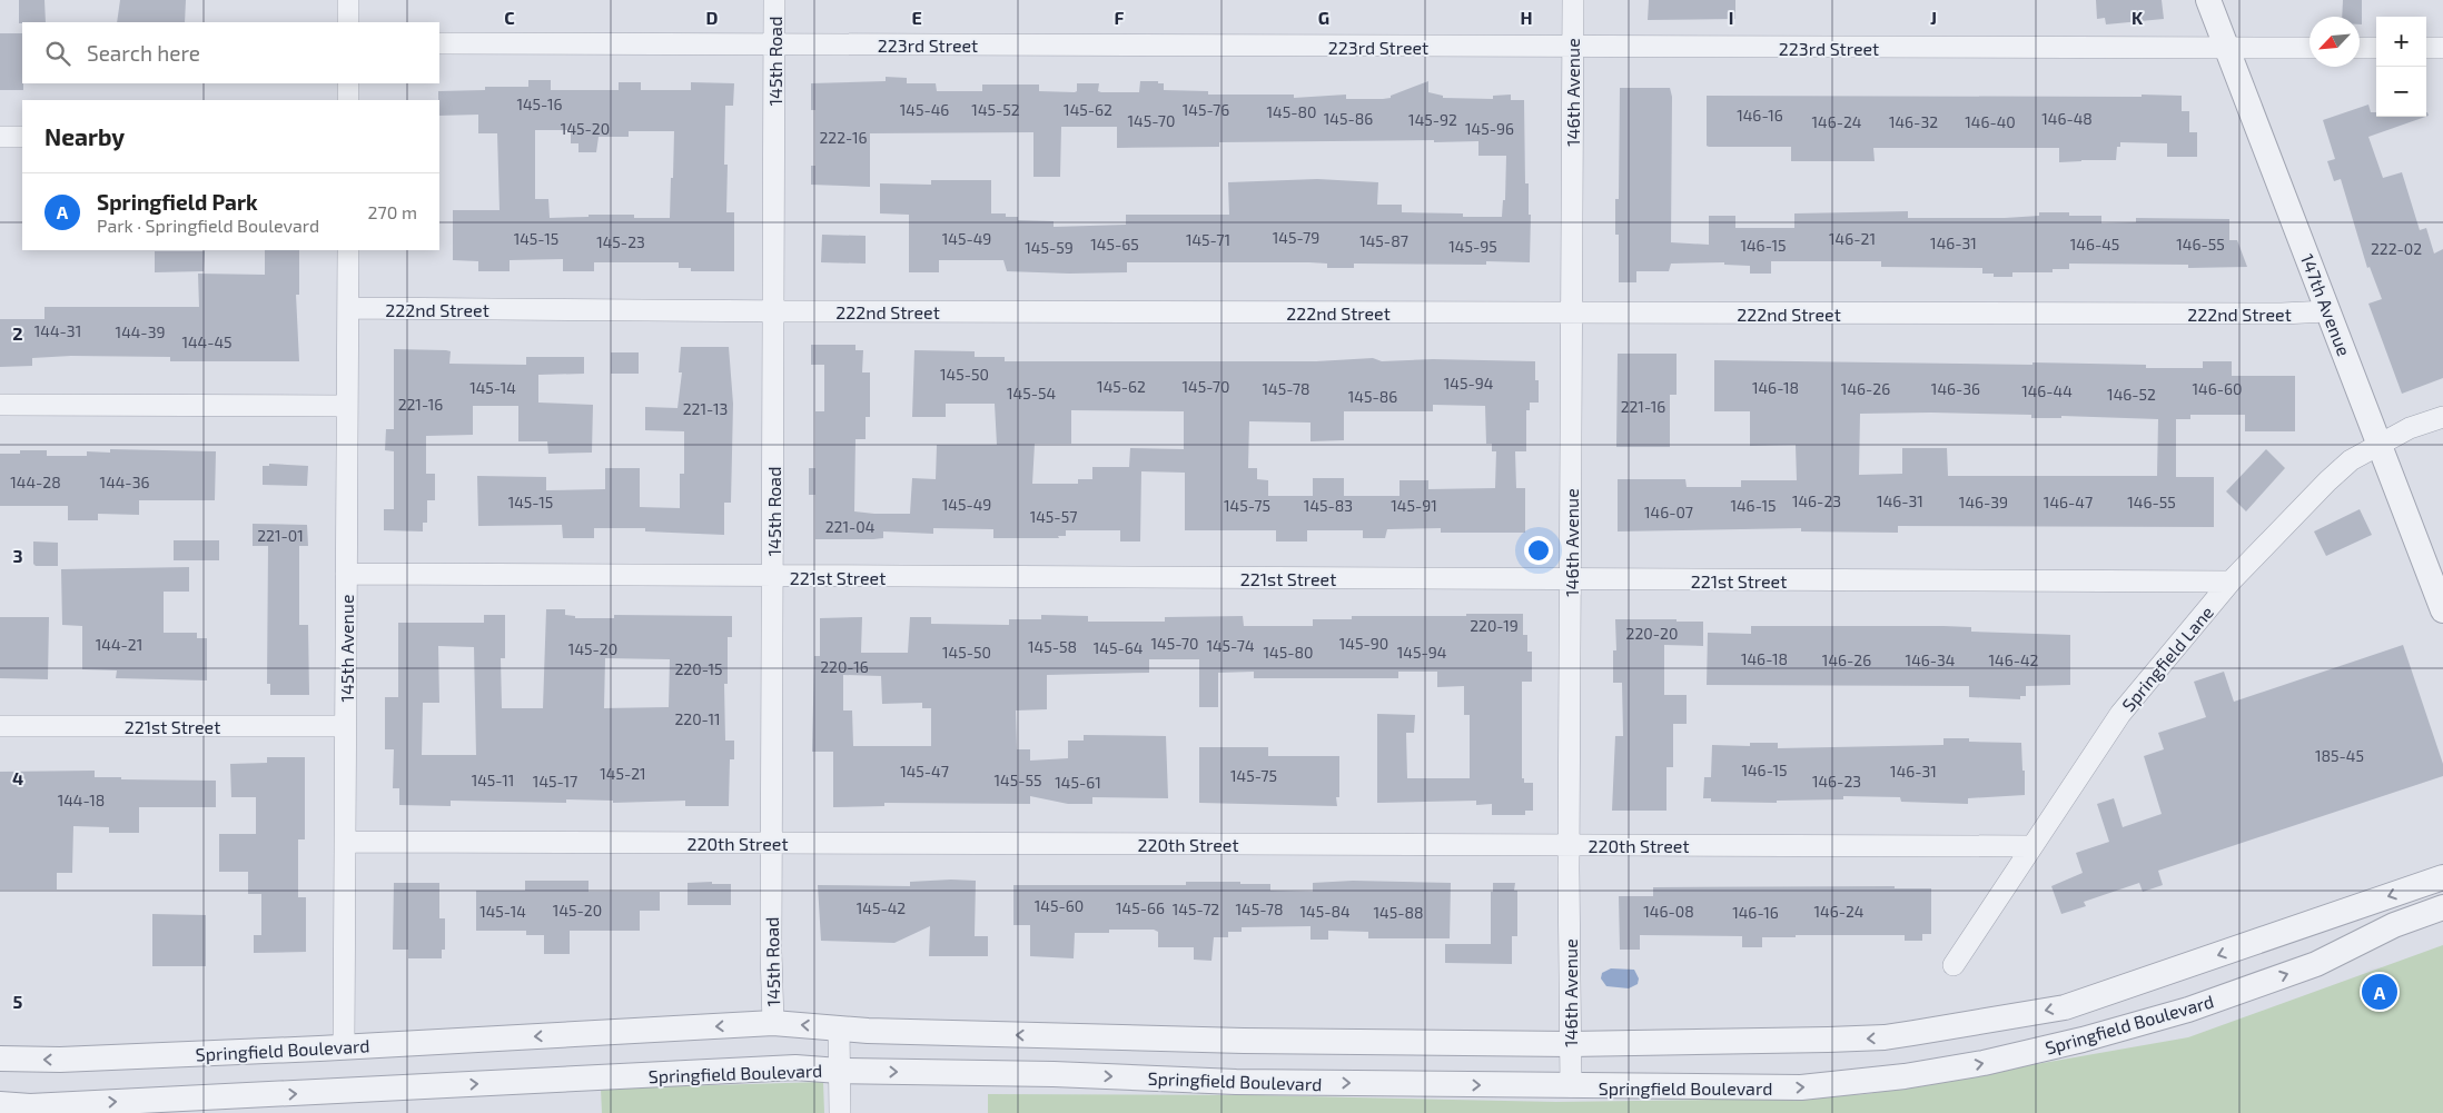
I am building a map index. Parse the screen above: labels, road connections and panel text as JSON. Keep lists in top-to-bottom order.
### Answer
{
  "streets": {
    "street": [
      "223rd Street",
      "145th Road",
      "146th Avenue",
      "147th Avenue",
      "222nd Street",
      "221st Street",
      "145th Avenue",
      "Springfield Lane",
      "220th Street",
      "Springfield Boulevard"
    ]
  },
  "crossings": [
    ["223rd Street", "145th Road"],
    ["223rd Street", "146th Avenue"],
    ["223rd Street", "147th Avenue"],
    ["145th Road", "222nd Street"],
    ["145th Road", "221st Street"],
    ["145th Road", "220th Street"],
    ["145th Road", "Springfield Boulevard"],
    ["146th Avenue", "222nd Street"],
    ["146th Avenue", "221st Street"],
    ["146th Avenue", "220th Street"],
    ["146th Avenue", "Springfield Boulevard"],
    ["147th Avenue", "222nd Street"],
    ["147th Avenue", "Springfield Lane"],
    ["222nd Street", "145th Avenue"],
    ["221st Street", "145th Avenue"],
    ["221st Street", "Springfield Lane"],
    ["145th Avenue", "220th Street"],
    ["145th Avenue", "Springfield Boulevard"],
    ["Springfield Lane", "220th Street"]
  ],
  "house_numbers": [
    "145-16",
    "145-46",
    "145-52",
    "145-62",
    "145-76",
    "145-80",
    "146-16",
    "145-86",
    "146-48",
    "145-92",
    "145-70",
    "146-24",
    "146-32",
    "146-40",
    "145-20",
    "145-96",
    "222-16",
    "145-79",
    "145-15",
    "145-49",
    "146-21",
    "145-71",
    "145-87",
    "145-23",
    "146-31",
    "145-65",
    "146-45",
    "146-55",
    "146-15",
    "145-95",
    "145-59",
    "222-02",
    "144-31",
    "144-39",
    "144-45",
    "145-50",
    "145-94",
    "145-62",
    "145-70",
    "145-14",
    "146-18",
    "145-78",
    "146-26",
    "146-36",
    "146-60",
    "146-44",
    "145-54",
    "146-52",
    "145-86",
    "221-16",
    "221-16",
    "221-13",
    "144-28",
    "144-36",
    "146-23",
    "146-31",
    "145-15",
    "146-39",
    "146-47",
    "146-55",
    "145-49",
    "145-75",
    "145-83",
    "145-91",
    "146-15",
    "146-07",
    "145-57",
    "221-04",
    "221-01",
    "220-19",
    "220-20",
    "145-70",
    "145-90",
    "144-21",
    "145-74",
    "145-58",
    "145-64",
    "145-20",
    "145-50",
    "145-80",
    "145-94",
    "146-18",
    "146-26",
    "146-34",
    "146-42",
    "220-16",
    "220-15",
    "220-11",
    "185-45",
    "146-15",
    "145-47",
    "146-31",
    "145-21",
    "145-75",
    "145-11",
    "145-55",
    "145-17",
    "146-23",
    "145-61",
    "144-18",
    "145-60",
    "145-42",
    "145-66",
    "145-72",
    "145-78",
    "145-20",
    "145-14",
    "145-84",
    "146-08",
    "146-24",
    "145-88",
    "146-16"
  ],
  "north": "bottom left",
  "page": {
    "map_buttons": ["+", "−"],
    "search": "Search here",
    "heading": "Nearby",
    "list": [
      {
        "mark": "A",
        "name": "Springfield Park",
        "note": "Park · Springfield Boulevard",
        "value": "270 m"
      }
    ],
    "pins": "A"
  },
  "grid": {
    "columns": [
      "C",
      "D",
      "E",
      "F",
      "G",
      "H",
      "I",
      "J",
      "K"
    ],
    "rows": [
      "2",
      "3",
      "4",
      "5"
    ]
  }
}
